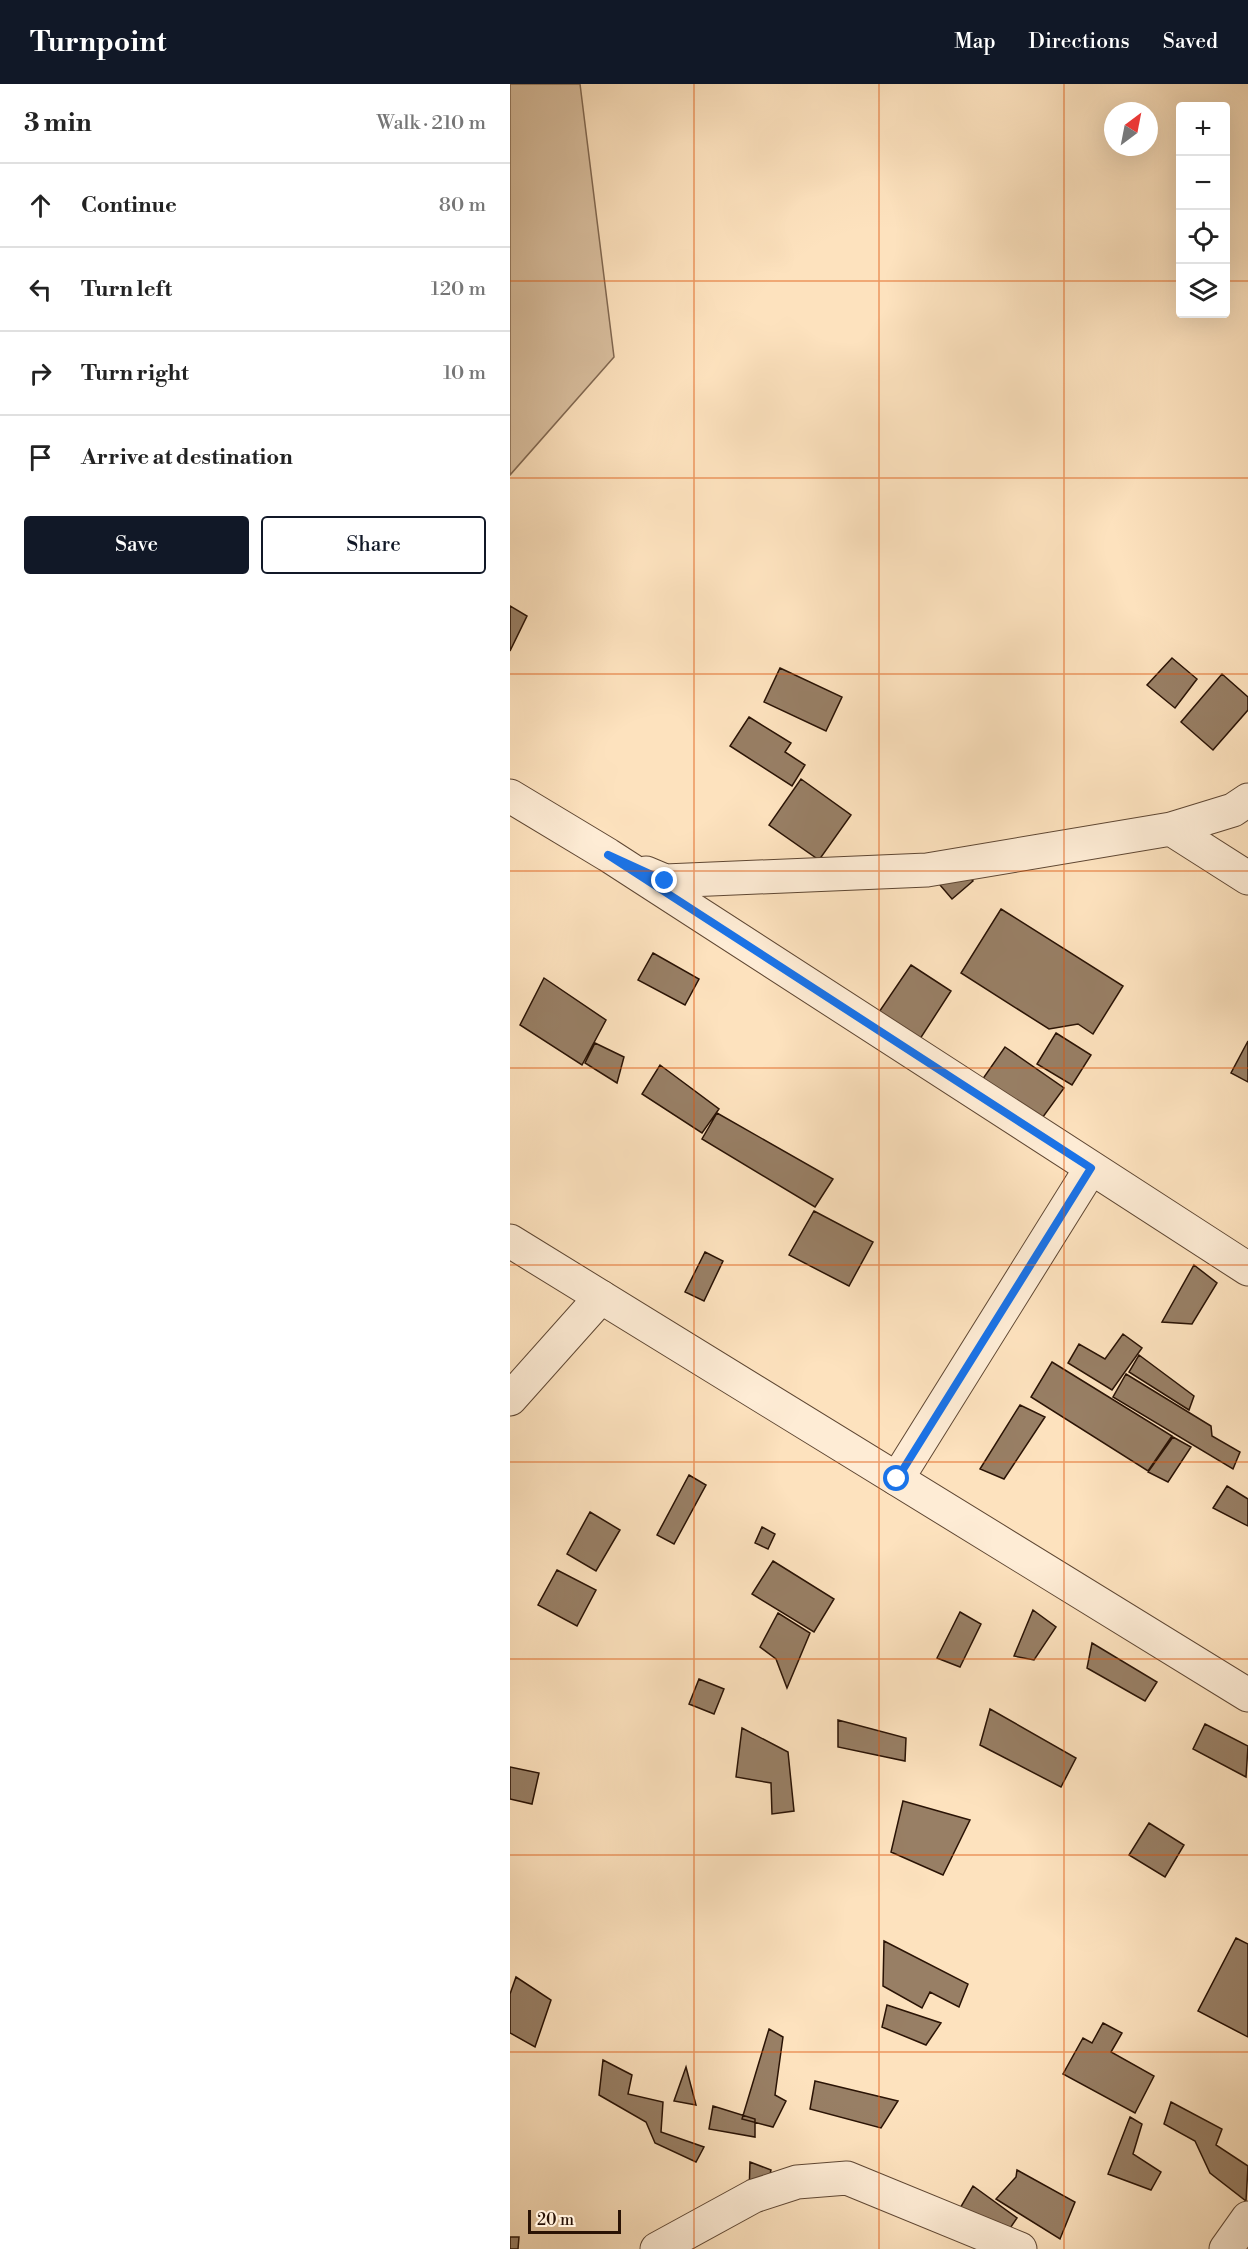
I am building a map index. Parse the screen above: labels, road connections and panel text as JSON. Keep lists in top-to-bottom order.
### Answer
{
  "scale_bar": "20 m",
  "north": "top right",
  "page": {
    "header": "Turnpoint",
    "nav": ["Map", "Directions", "Saved"],
    "heading": ["3 min", "Walk · 210 m"],
    "map_buttons": ["+", "−"],
    "list": [
      ["Continue", "80 m"],
      ["Turn left", "120 m"],
      ["Turn right", "10 m"],
      "Arrive at destination"
    ],
    "buttons": ["Save", "Share"],
    "scale": "20 m"
  }
}
